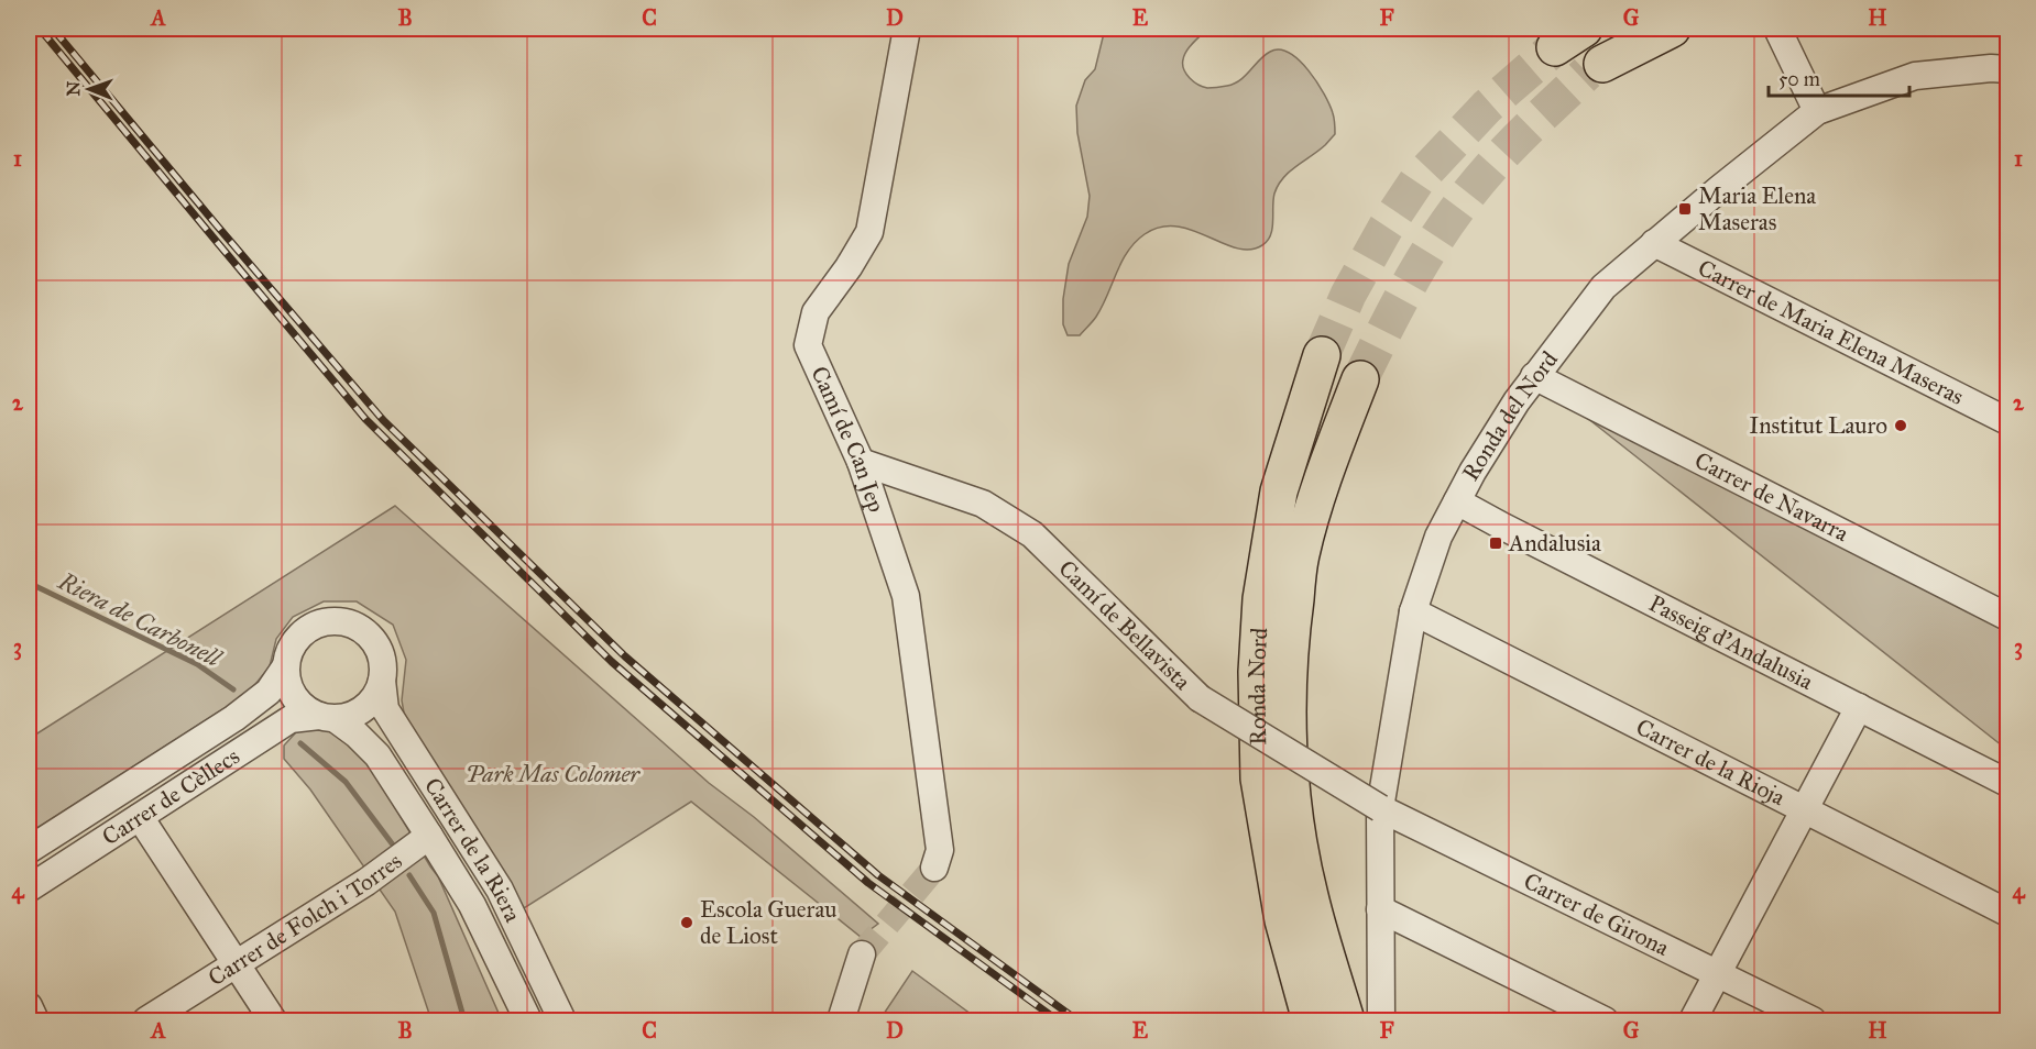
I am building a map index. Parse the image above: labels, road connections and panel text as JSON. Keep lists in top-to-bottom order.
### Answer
{
  "streets": {
    "highway": ["Ronda Nord"],
    "street": [
      "Carrer de Maria Elena Maseras",
      "Ronda del Nord",
      "Camí de Can Jep",
      "Carrer de Navarra",
      "Camí de Bellavista",
      "Passeig d'Andalusia",
      "Carrer de la Rioja",
      "Carrer de Cèllecs",
      "Carrer de la Riera",
      "Carrer de Girona",
      "Carrer de Folch i Torres"
    ]
  },
  "crossings": [
    ["Carrer de Maria Elena Maseras", "Ronda del Nord"],
    ["Ronda del Nord", "Carrer de Navarra"],
    ["Ronda del Nord", "Camí de Bellavista"],
    ["Ronda del Nord", "Passeig d'Andalusia"],
    ["Ronda del Nord", "Carrer de la Rioja"],
    ["Ronda del Nord", "Carrer de Girona"],
    ["Camí de Can Jep", "Camí de Bellavista"],
    ["Camí de Bellavista", "Carrer de Girona"],
    ["Carrer de Cèllecs", "Carrer de la Riera"],
    ["Carrer de la Riera", "Carrer de Folch i Torres"]
  ],
  "water": ["Riera de Carbonell"],
  "parks": ["Park Mas Colomer"],
  "places": {
    "transit": ["Maria Elena Maseras", "Andalusia"],
    "other": ["Institut Lauro", "Escola Guerau de Liost"]
  },
  "scale_bar": "50 m",
  "north": "left",
  "grid": {
    "columns": [
      "A",
      "B",
      "C",
      "D",
      "E",
      "F",
      "G",
      "H"
    ],
    "rows": [
      "1",
      "2",
      "3",
      "4"
    ]
  }
}
